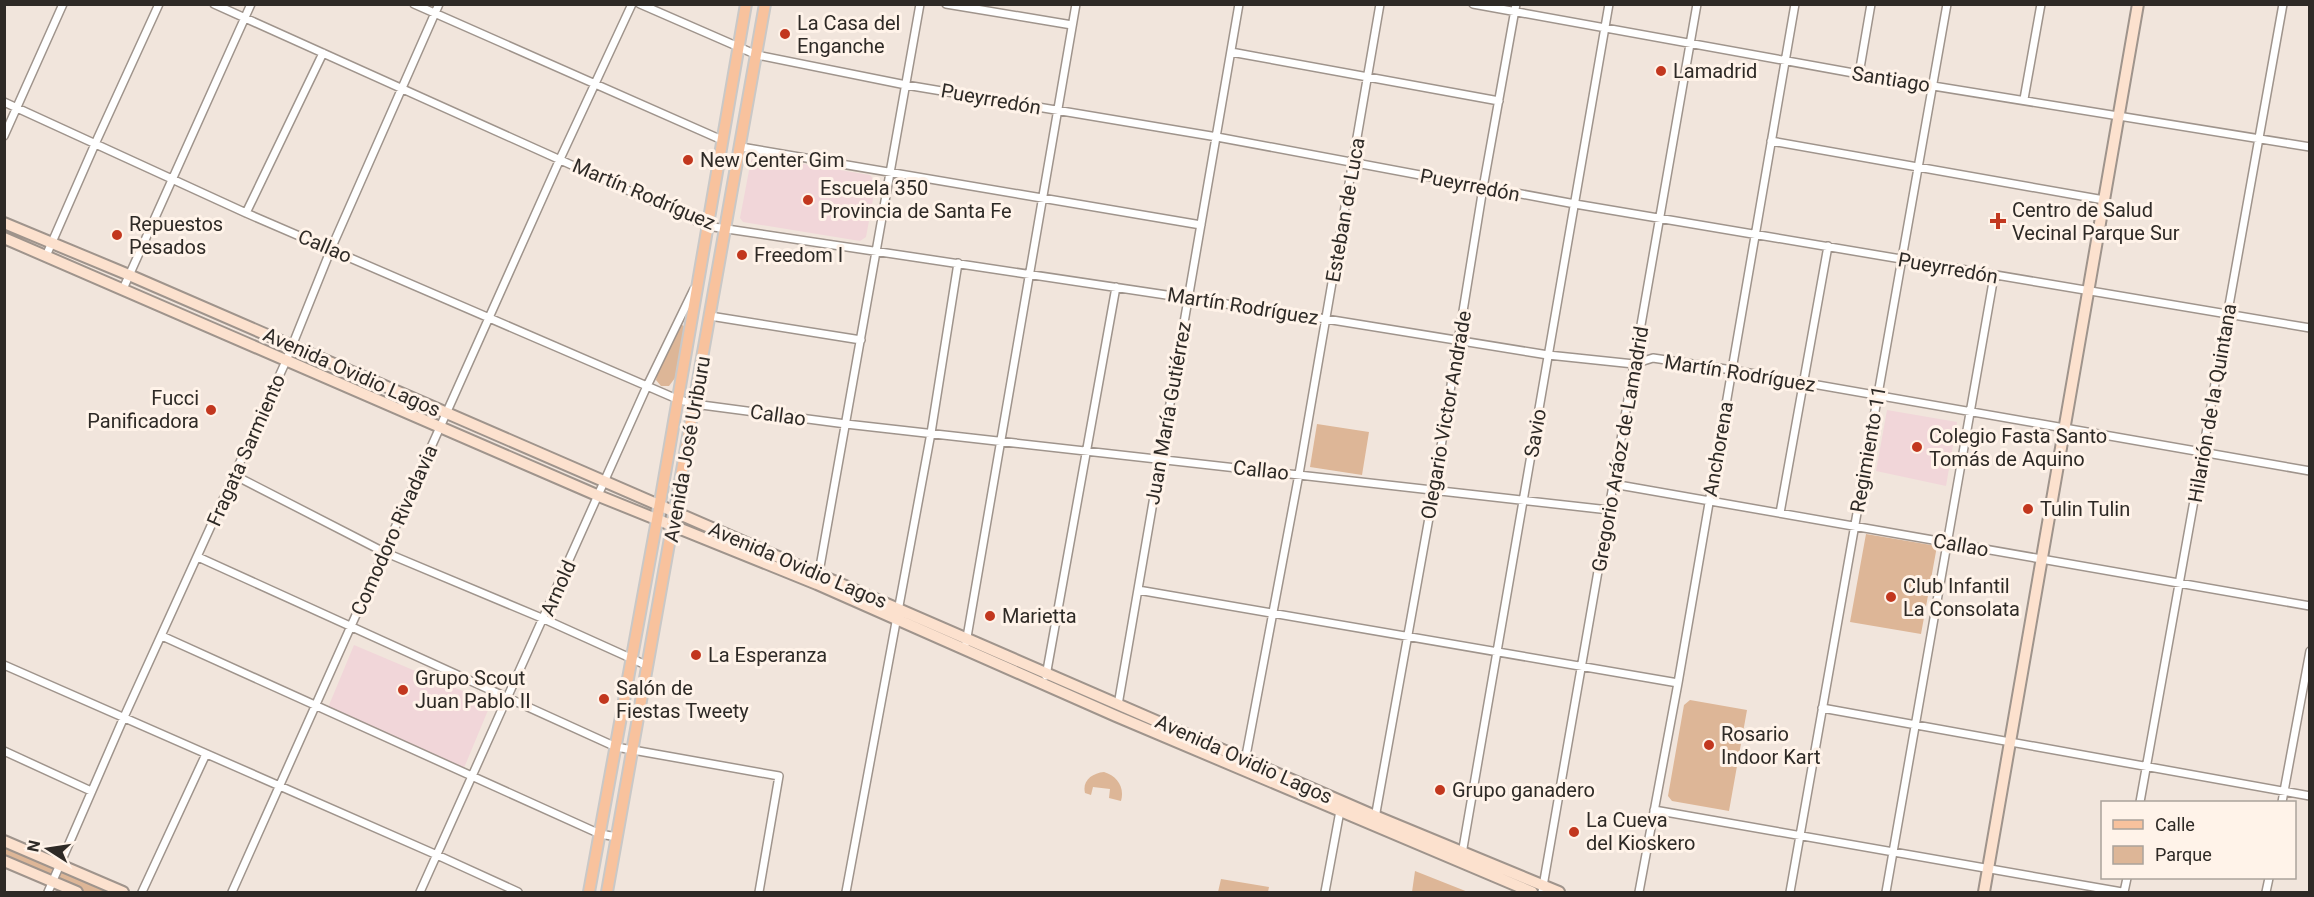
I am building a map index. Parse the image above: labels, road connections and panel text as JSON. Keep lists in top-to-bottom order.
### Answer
{
  "streets": {
    "main road": ["Avenida Ovidio Lagos", "Avenida José Uriburu"],
    "street": [
      "Santiago",
      "Pueyrredón",
      "Martín Rodríguez",
      "Esteban de Luca",
      "Callao",
      "Hilarión de la Quintana",
      "Juan María Gutiérrez",
      "Olegario Victor Andrade",
      "Savio",
      "Gregorio Aráoz de Lamadrid",
      "Anchorena",
      "Regimiento 11",
      "Fragata Sarmiento",
      "Comodoro Rivadavia",
      "Arnold"
    ]
  },
  "crossings": [
    ["Santiago", "Hilarión de la Quintana"],
    ["Santiago", "Olegario Victor Andrade"],
    ["Santiago", "Savio"],
    ["Santiago", "Gregorio Aráoz de Lamadrid"],
    ["Santiago", "Anchorena"],
    ["Santiago", "Regimiento 11"],
    ["Pueyrredón", "Esteban de Luca"],
    ["Pueyrredón", "Hilarión de la Quintana"],
    ["Pueyrredón", "Juan María Gutiérrez"],
    ["Pueyrredón", "Olegario Victor Andrade"],
    ["Pueyrredón", "Savio"],
    ["Pueyrredón", "Avenida José Uriburu"],
    ["Pueyrredón", "Gregorio Aráoz de Lamadrid"],
    ["Pueyrredón", "Anchorena"],
    ["Pueyrredón", "Regimiento 11"],
    ["Martín Rodríguez", "Esteban de Luca"],
    ["Martín Rodríguez", "Hilarión de la Quintana"],
    ["Martín Rodríguez", "Juan María Gutiérrez"],
    ["Martín Rodríguez", "Olegario Victor Andrade"],
    ["Martín Rodríguez", "Savio"],
    ["Martín Rodríguez", "Avenida José Uriburu"],
    ["Martín Rodríguez", "Gregorio Aráoz de Lamadrid"],
    ["Martín Rodríguez", "Anchorena"],
    ["Martín Rodríguez", "Regimiento 11"],
    ["Martín Rodríguez", "Fragata Sarmiento"],
    ["Martín Rodríguez", "Comodoro Rivadavia"],
    ["Esteban de Luca", "Callao"],
    ["Esteban de Luca", "Avenida Ovidio Lagos"],
    ["Callao", "Hilarión de la Quintana"],
    ["Callao", "Juan María Gutiérrez"],
    ["Callao", "Olegario Victor Andrade"],
    ["Callao", "Savio"],
    ["Callao", "Avenida José Uriburu"],
    ["Callao", "Gregorio Aráoz de Lamadrid"],
    ["Callao", "Anchorena"],
    ["Callao", "Regimiento 11"],
    ["Callao", "Fragata Sarmiento"],
    ["Callao", "Comodoro Rivadavia"],
    ["Callao", "Arnold"],
    ["Avenida Ovidio Lagos", "Juan María Gutiérrez"],
    ["Avenida Ovidio Lagos", "Olegario Victor Andrade"],
    ["Avenida Ovidio Lagos", "Savio"],
    ["Avenida Ovidio Lagos", "Avenida José Uriburu"],
    ["Avenida Ovidio Lagos", "Gregorio Aráoz de Lamadrid"],
    ["Avenida Ovidio Lagos", "Fragata Sarmiento"],
    ["Avenida Ovidio Lagos", "Comodoro Rivadavia"],
    ["Avenida Ovidio Lagos", "Arnold"],
    ["Avenida José Uriburu", "Arnold"]
  ],
  "places": {
    "other": [
      "La Casa del Enganche",
      "Lamadrid",
      "New Center Gim",
      "Escuela 350 Provincia de Santa Fe",
      "Repuestos Pesados",
      "Freedom I",
      "Fucci Panificadora",
      "Colegio Fasta Santo Tomás de Aquino",
      "Tulin Tulin",
      "Club Infantil La Consolata",
      "Marietta",
      "La Esperanza",
      "Grupo Scout Juan Pablo II",
      "Salón de Fiestas Tweety",
      "Rosario Indoor Kart",
      "Grupo ganadero",
      "La Cueva del Kioskero"
    ],
    "health": ["Centro de Salud Vecinal Parque Sur"]
  },
  "legend": ["Calle", "Parque"],
  "north": "left"
}
